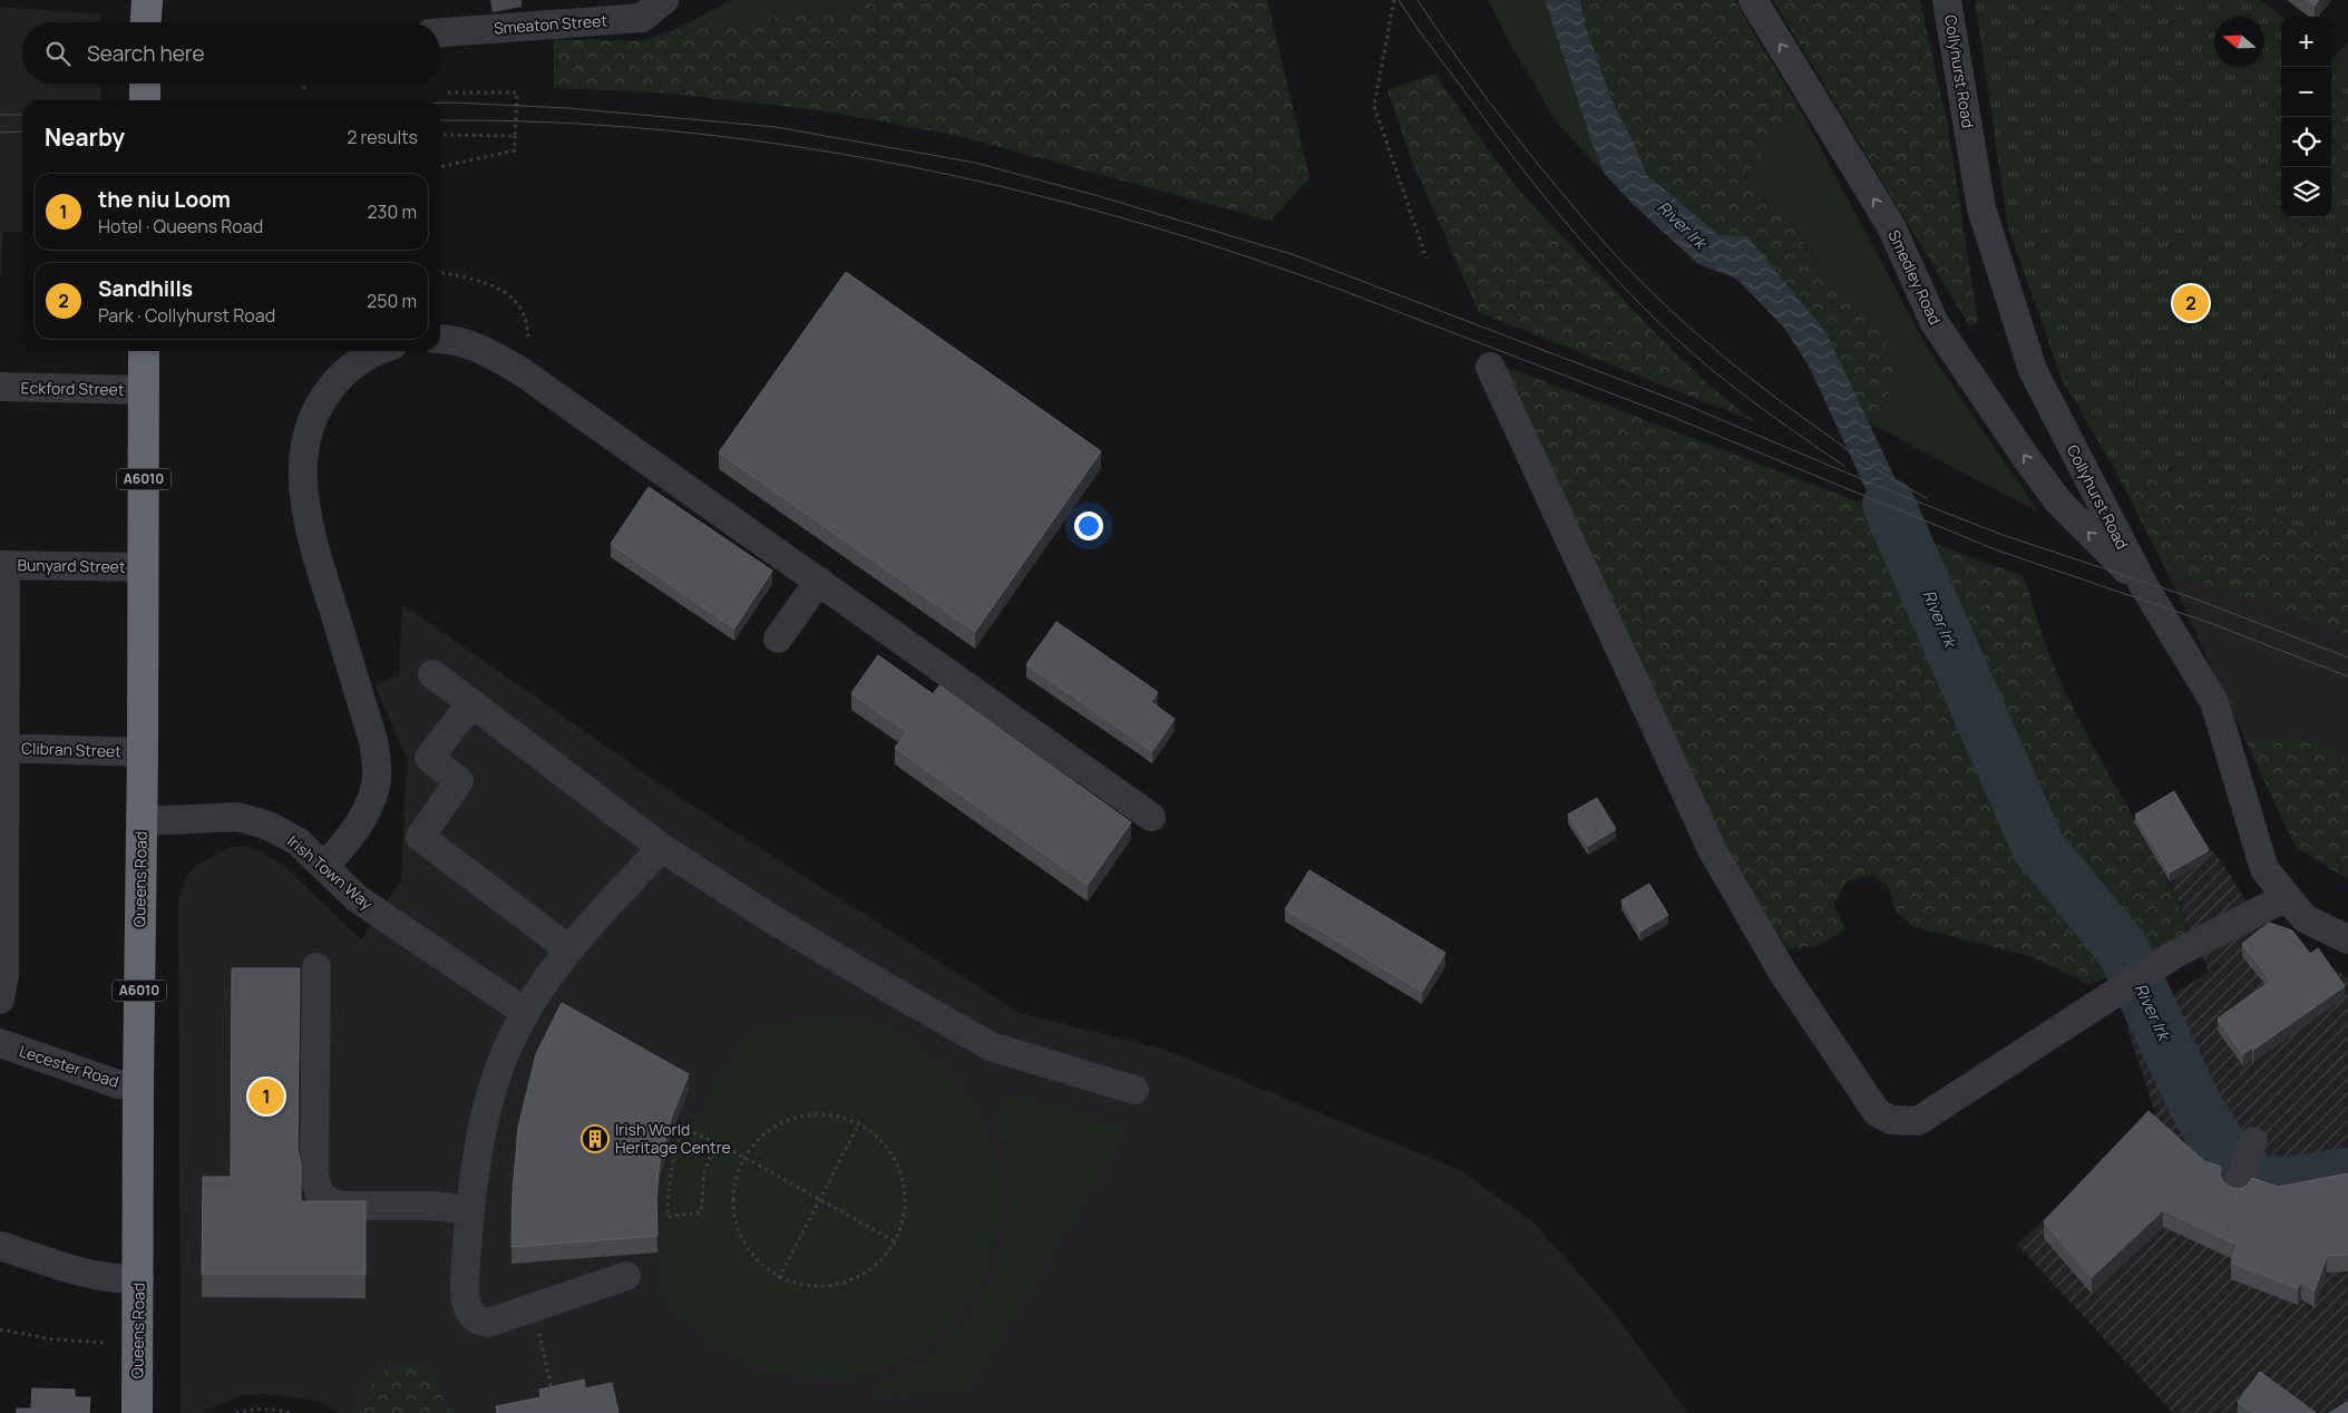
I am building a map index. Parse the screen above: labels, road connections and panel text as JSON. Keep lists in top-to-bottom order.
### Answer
{
  "streets": {
    "highway": ["A6010", "Queens Road"],
    "street": [
      "Smeaton Street",
      "Collyhurst Road",
      "Smedley Road",
      "Eckford Street",
      "Bunyard Street",
      "Clibran Street",
      "Irish Town Way",
      "Lecester Road"
    ]
  },
  "crossings": [
    ["Collyhurst Road", "Smedley Road"],
    ["Eckford Street", "Queens Road"],
    ["Bunyard Street", "Queens Road"],
    ["Clibran Street", "Queens Road"],
    ["Irish Town Way", "Queens Road"],
    ["Queens Road", "Lecester Road"]
  ],
  "one_way": ["Smedley Road"],
  "water": ["River Irk"],
  "places": {
    "building": ["Irish World Heritage Centre"]
  },
  "north": "left",
  "page": {
    "map_buttons": ["+", "−"],
    "search": "Search here",
    "heading": ["Nearby", "2 results"],
    "list": [
      {
        "mark": "1",
        "name": "the niu Loom",
        "note": "Hotel · Queens Road",
        "value": "230 m"
      },
      {
        "mark": "2",
        "name": "Sandhills",
        "note": "Park · Collyhurst Road",
        "value": "250 m"
      }
    ],
    "pins": ["2", "1"]
  }
}
